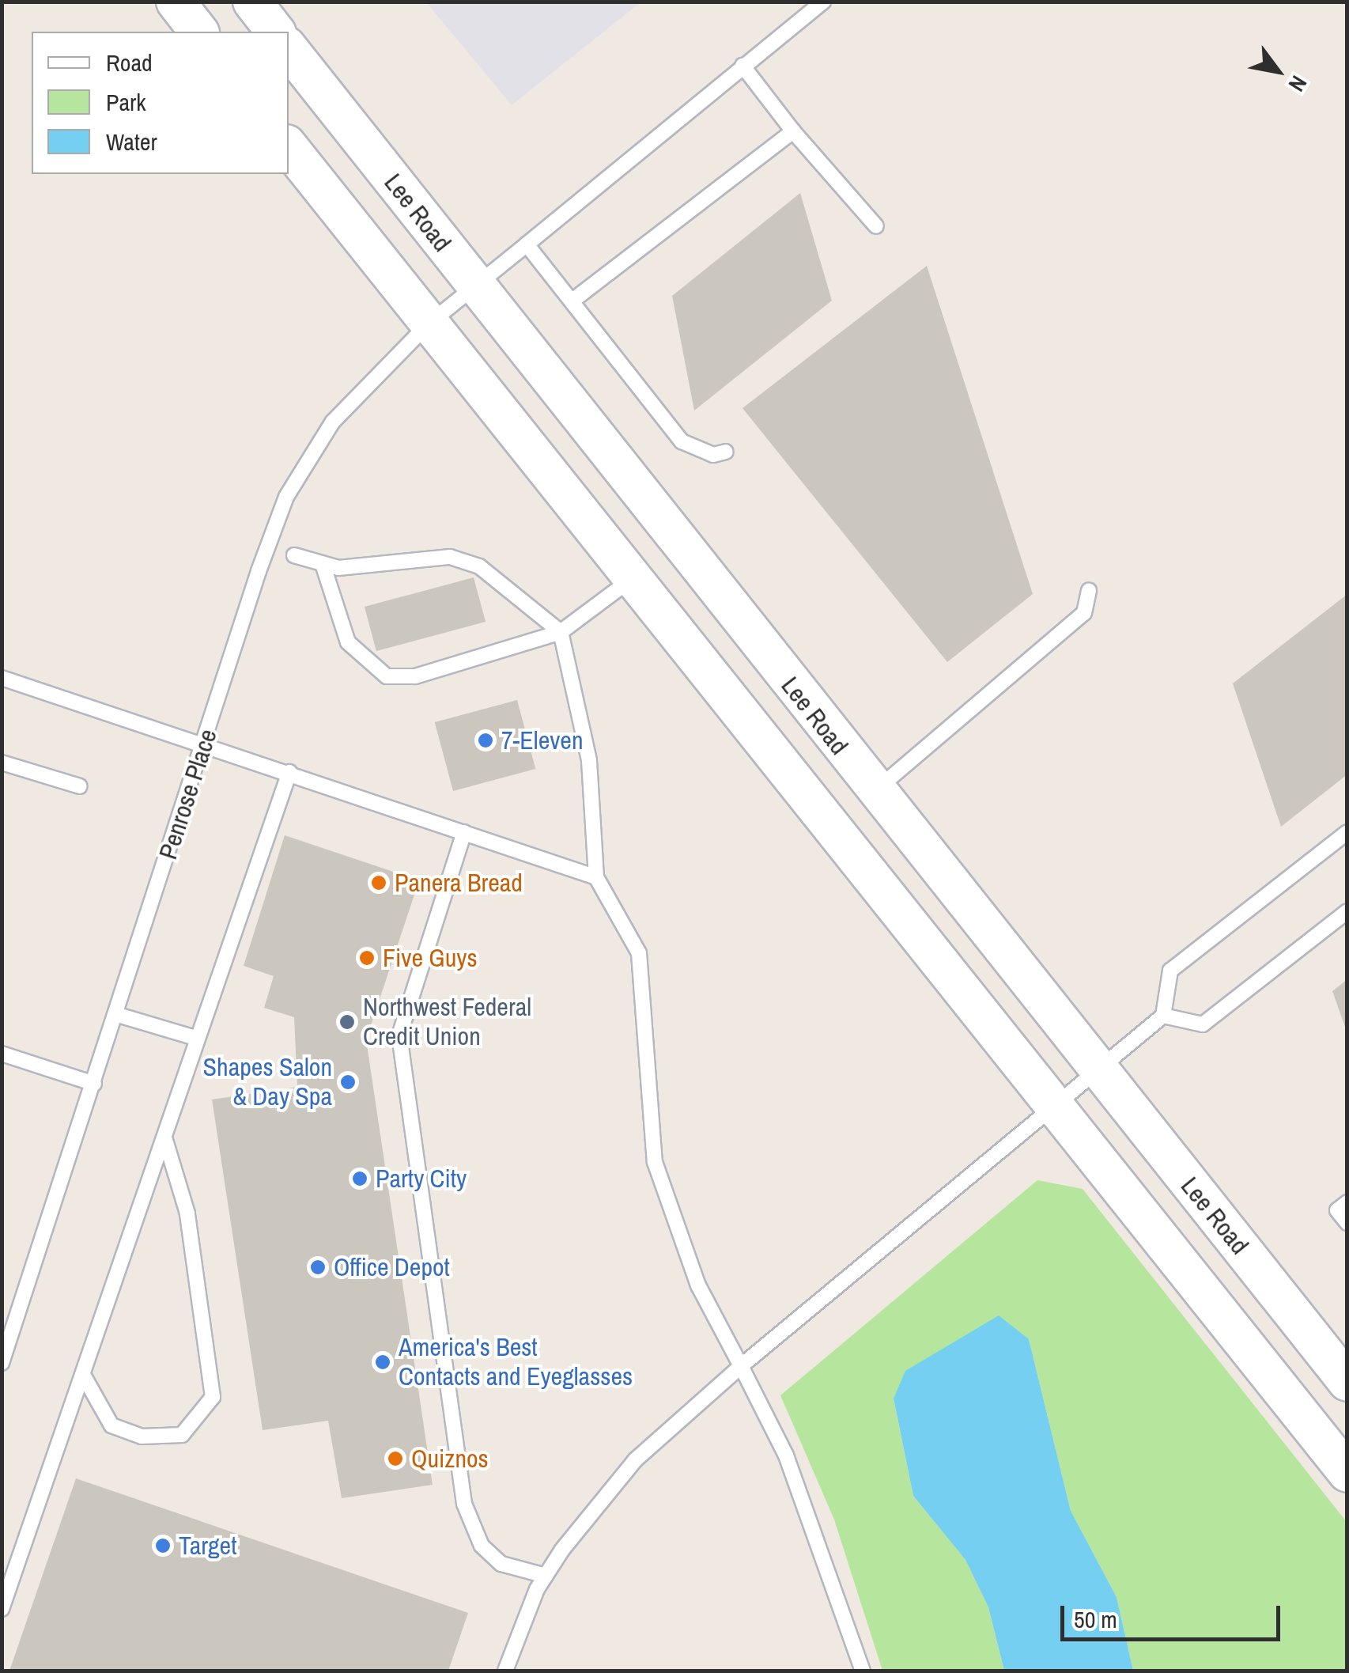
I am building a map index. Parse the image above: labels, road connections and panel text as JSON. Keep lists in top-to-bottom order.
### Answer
{
  "streets": {
    "street": ["Lee Road"],
    "lane": ["Penrose Place"]
  },
  "crossings": [
    ["Lee Road", "Penrose Place"]
  ],
  "places": [
    "7-Eleven",
    "Panera Bread",
    "Five Guys",
    "Northwest Federal Credit Union",
    "Shapes Salon & Day Spa",
    "Party City",
    "Office Depot",
    "America's Best Contacts and Eyeglasses",
    "Quiznos",
    "Target"
  ],
  "legend": ["Road", "Park", "Water"],
  "scale_bar": "50 m",
  "north": "bottom right"
}
